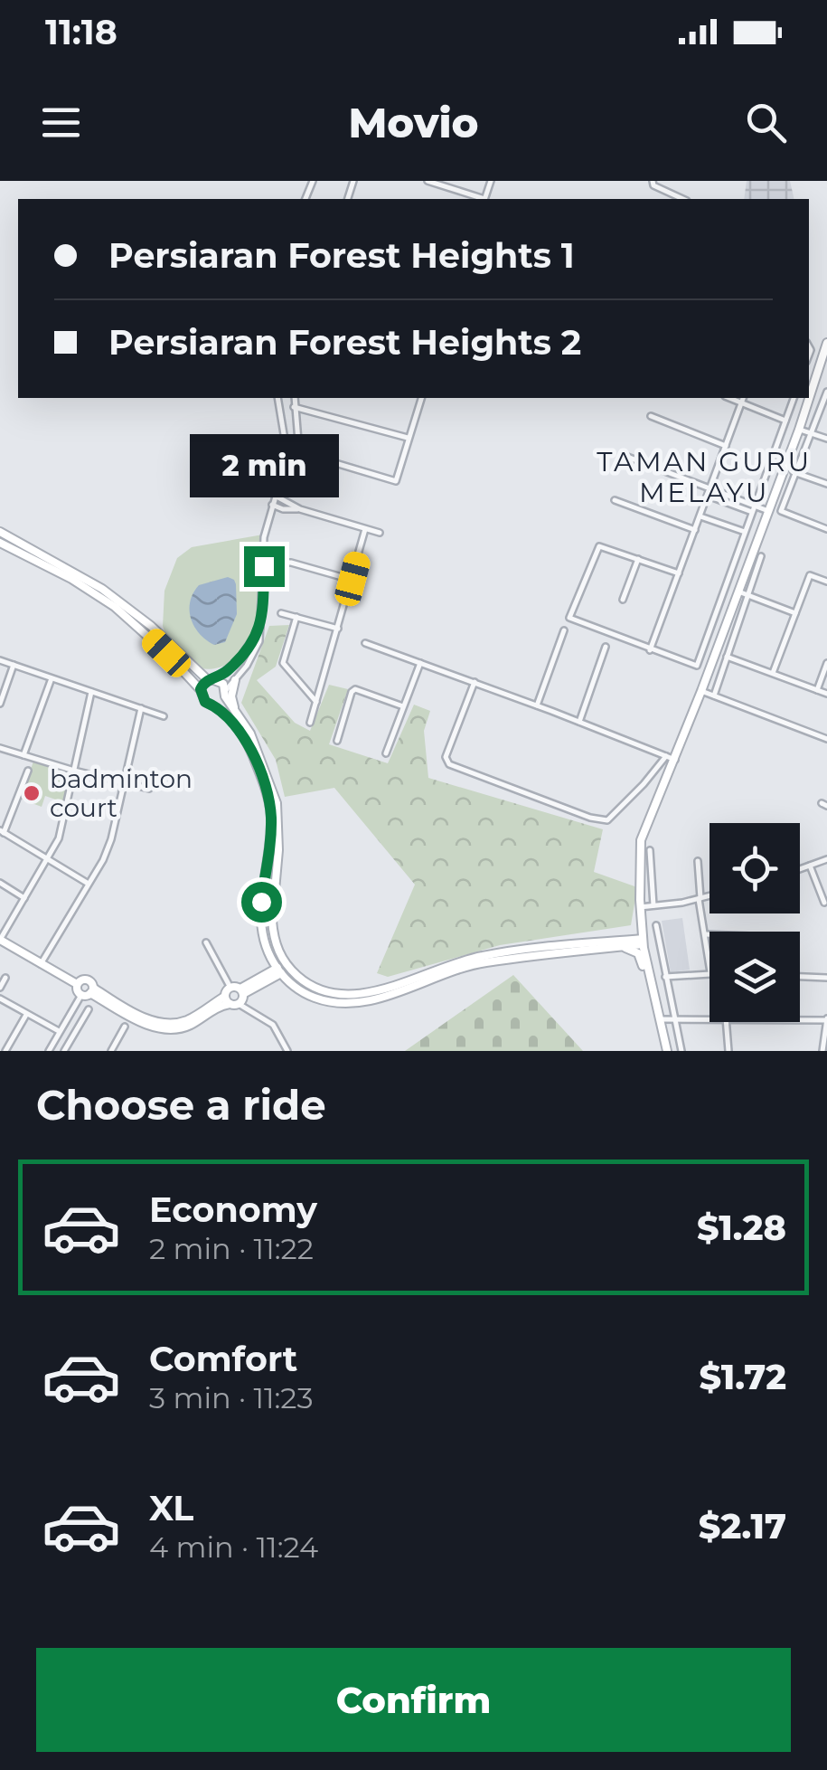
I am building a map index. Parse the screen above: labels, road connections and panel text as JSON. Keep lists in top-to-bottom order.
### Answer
{
  "districts": ["TAMAN GURU MELAYU"],
  "places": ["badminton court"],
  "page": {
    "status": "11:18",
    "header": "Movio",
    "banner": ["Persiaran Forest Heights 1", "Persiaran Forest Heights 2"],
    "bubble": "2 min",
    "heading": "Choose a ride",
    "list": [
      {
        "name": "Economy",
        "note": "2 min · 11:22",
        "value": "$1.28"
      },
      {
        "name": "Comfort",
        "note": "3 min · 11:23",
        "value": "$1.72"
      },
      {
        "name": "XL",
        "note": "4 min · 11:24",
        "value": "$2.17"
      }
    ],
    "buttons": "Confirm"
  }
}
